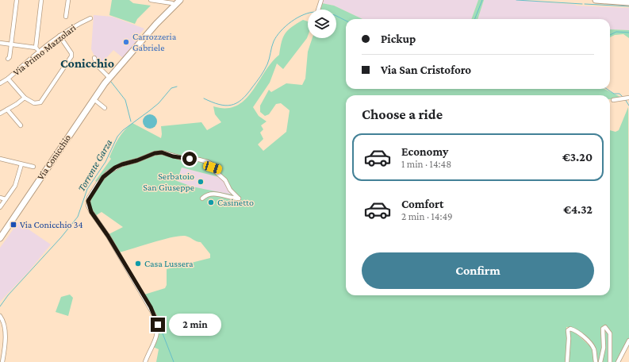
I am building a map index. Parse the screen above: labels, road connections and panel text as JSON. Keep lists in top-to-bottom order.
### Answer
{
  "streets": {
    "main road": ["Via Conicchio"],
    "street": ["Via Primo Mazzolari"]
  },
  "districts": ["Conicchio"],
  "water": ["Torrente Garza"],
  "places": {
    "other": [
      "Carrozzeria Gabriele",
      "Serbatoio San Giuseppe",
      "Casinetto",
      "Casa Lussera"
    ],
    "transit": ["Via Conicchio 34"]
  },
  "page": {
    "banner": ["Pickup", "Via San Cristoforo"],
    "heading": "Choose a ride",
    "list": [
      {
        "name": "Economy",
        "note": "1 min · 14:48",
        "value": "€3.20"
      },
      {
        "name": "Comfort",
        "note": "2 min · 14:49",
        "value": "€4.32"
      }
    ],
    "buttons": "Confirm",
    "bubble": "2 min"
  }
}
